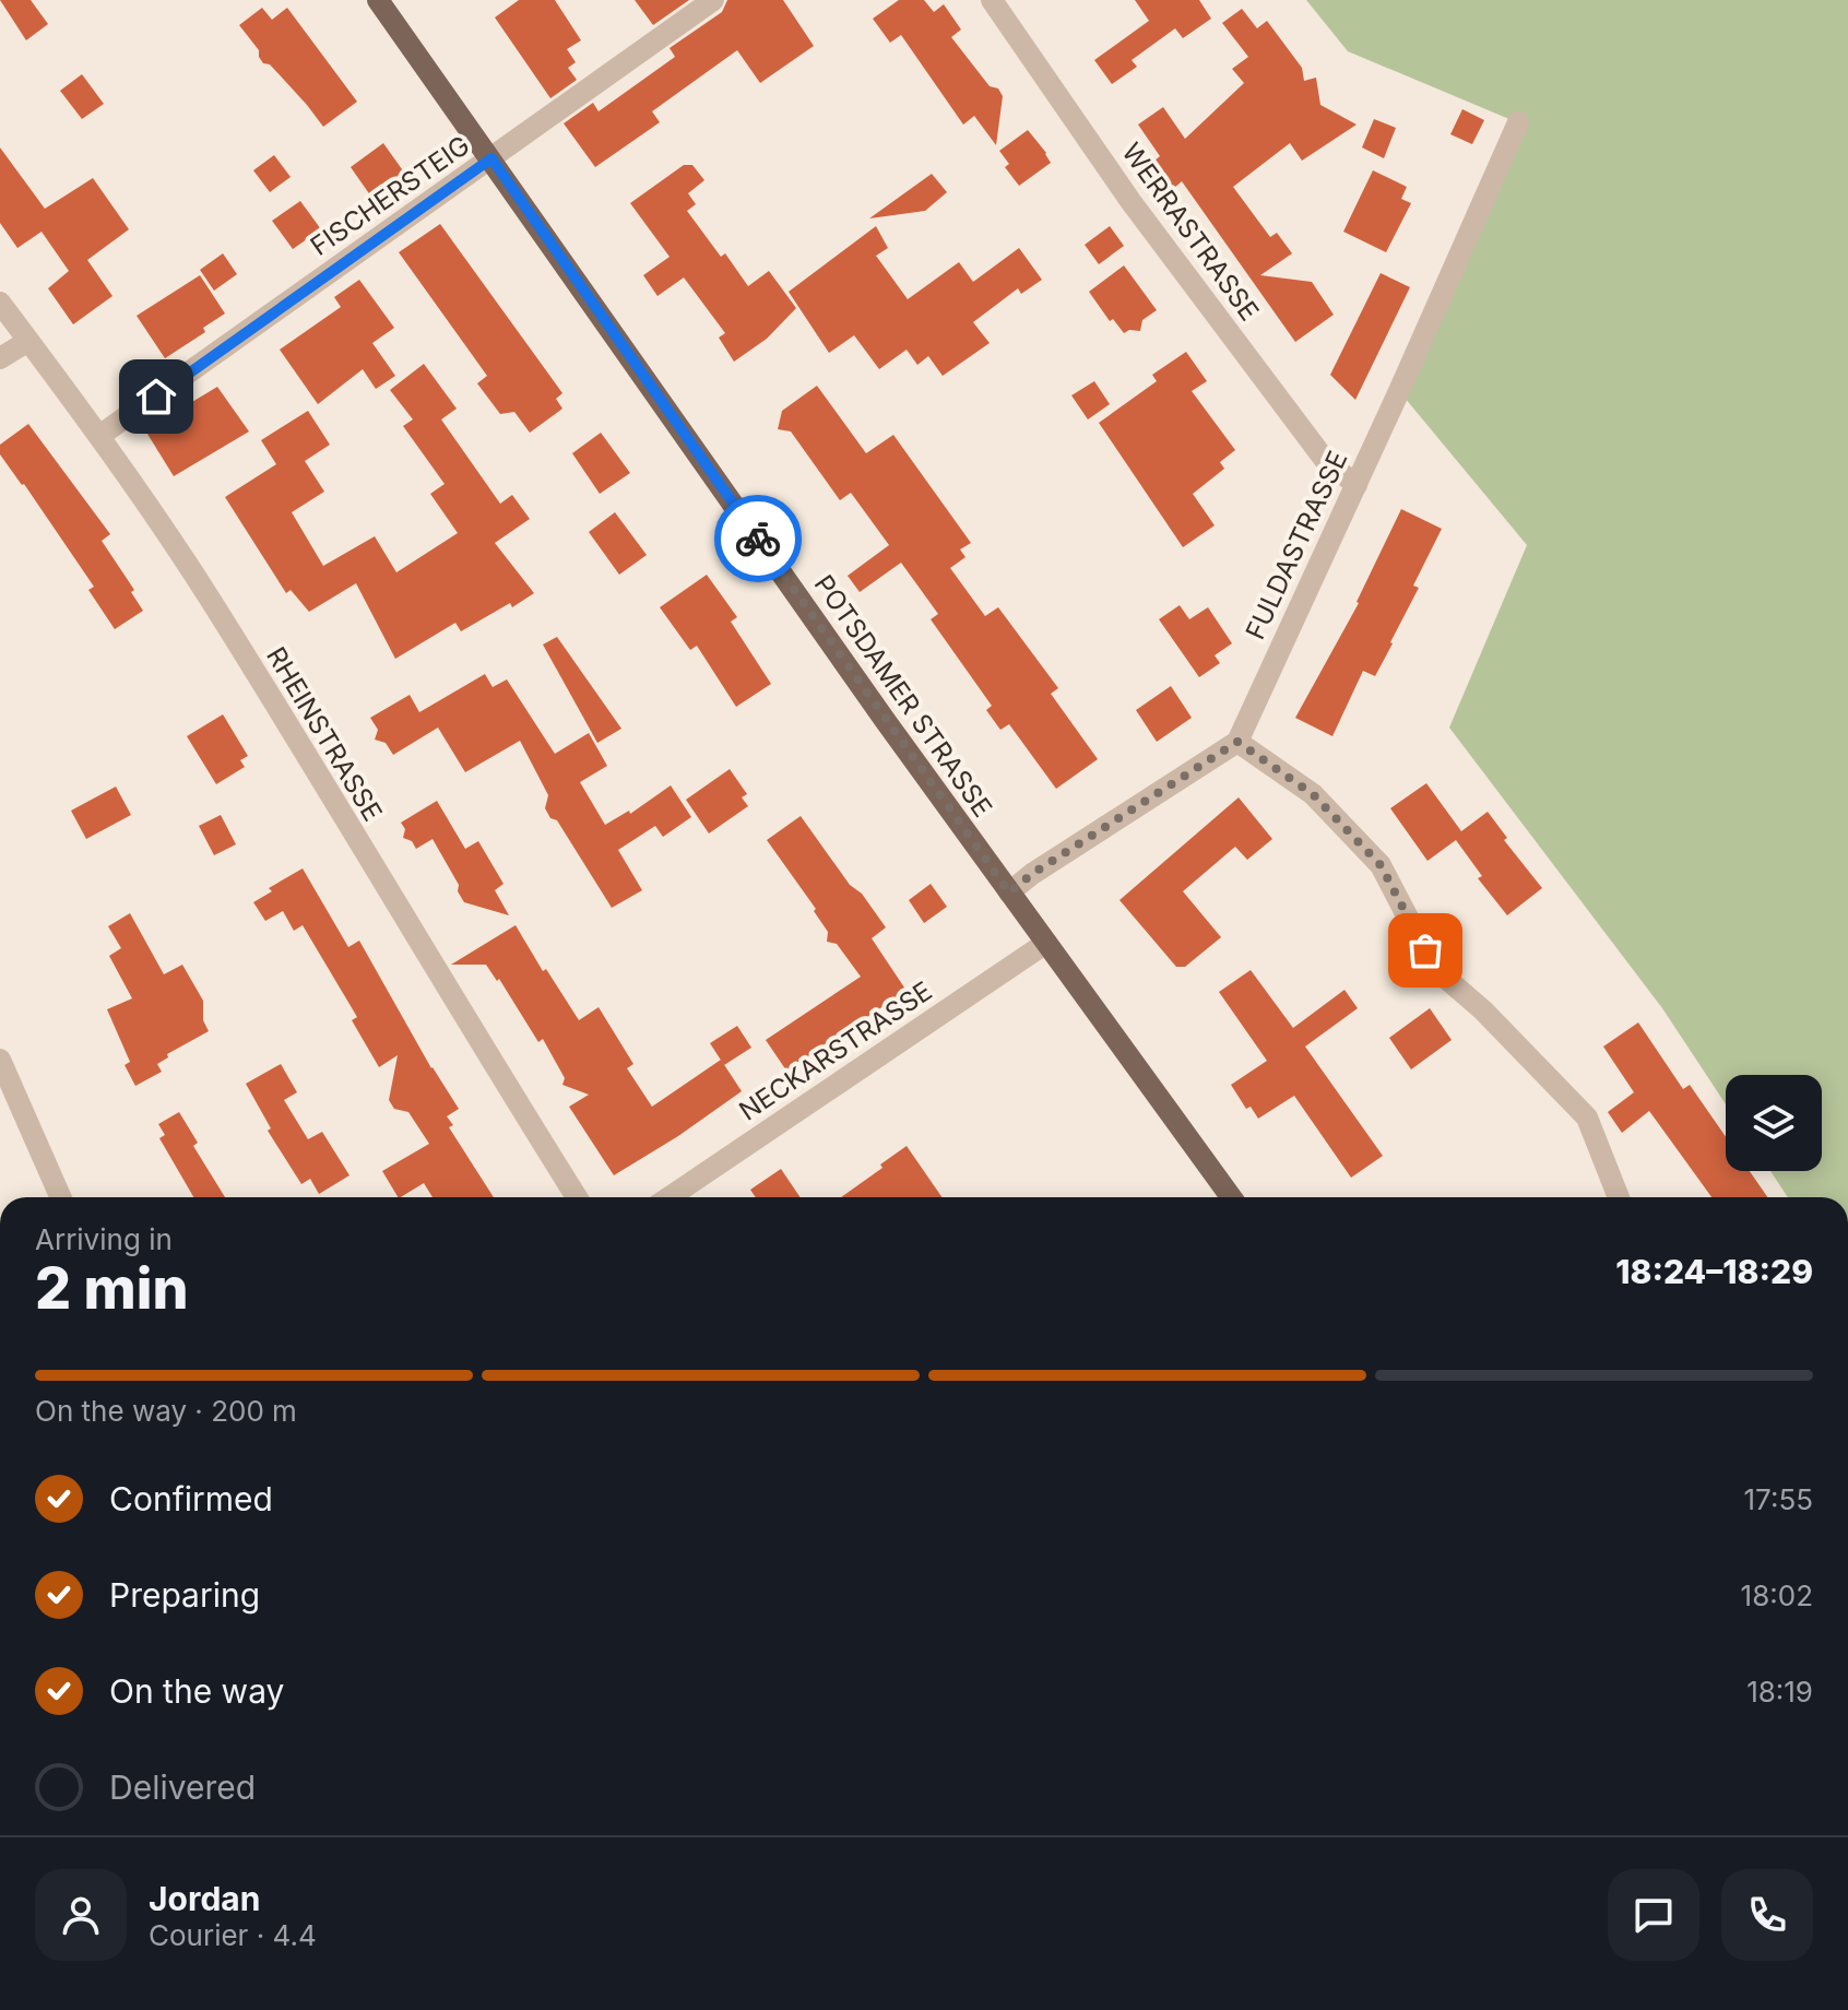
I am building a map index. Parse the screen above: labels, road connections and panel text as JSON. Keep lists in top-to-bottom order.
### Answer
{
  "streets": {
    "main road": ["POTSDAMER STRASSE"],
    "street": [
      "FISCHERSTEIG",
      "WERRASTRASSE",
      "FULDASTRASSE",
      "RHEINSTRASSE",
      "NECKARSTRASSE"
    ]
  },
  "crossings": [
    ["FISCHERSTEIG", "POTSDAMER STRASSE"],
    ["FISCHERSTEIG", "RHEINSTRASSE"],
    ["WERRASTRASSE", "FULDASTRASSE"],
    ["POTSDAMER STRASSE", "NECKARSTRASSE"]
  ],
  "page": {
    "heading": ["2 min", "Arriving in", "18:24–18:29"],
    "panel": ["Jordan", "Courier · 4.4"],
    "bar": "On the way · 200 m",
    "list": [
      ["Confirmed", "17:55"],
      ["Preparing", "18:02"],
      ["On the way", "18:19"],
      "Delivered"
    ]
  }
}
